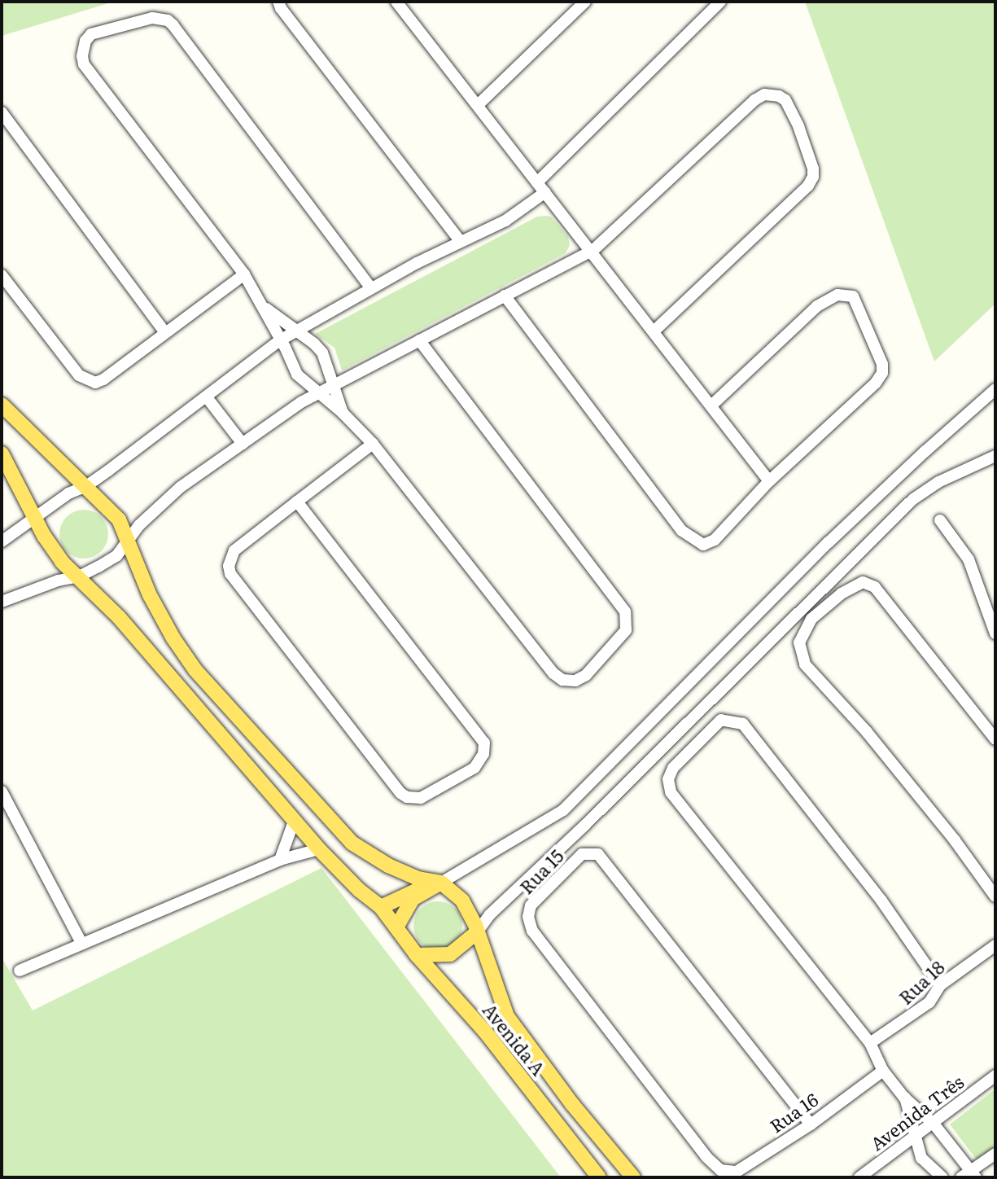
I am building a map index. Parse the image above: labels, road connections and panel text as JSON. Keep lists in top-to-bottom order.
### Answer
{
  "streets": {
    "main road": ["Avenida A"],
    "street": [
      "Rua 15",
      "Rua 18",
      "Rua 16",
      "Avenida Três"
    ]
  },
  "crossings": [
    ["Rua 15", "Rua 16"]
  ]
}
